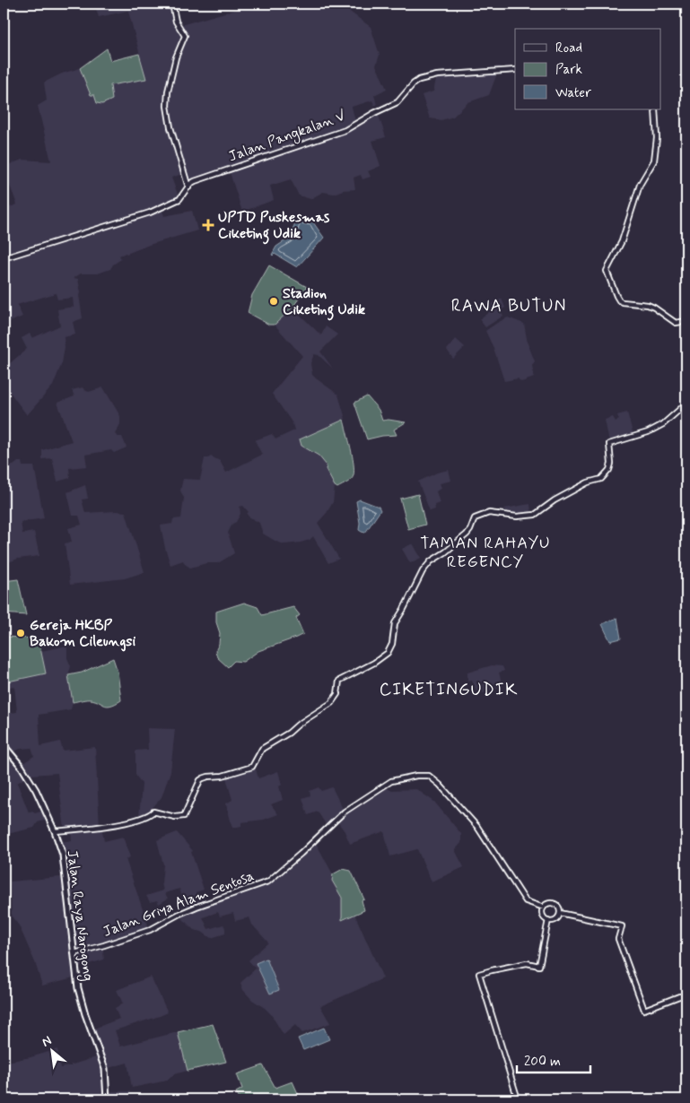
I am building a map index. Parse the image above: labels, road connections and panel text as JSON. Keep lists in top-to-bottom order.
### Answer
{
  "streets": {
    "main road": ["Jalan Raya Narogong"],
    "street": ["Jalan Pangkalan V", "Jalan Griya Alam Sentosa"]
  },
  "crossings": [
    ["Jalan Griya Alam Sentosa", "Jalan Raya Narogong"]
  ],
  "districts": ["RAWA BUTUN", "TAMAN RAHAYU REGENCY", "CIKETINGUDIK"],
  "places": {
    "health": ["UPTD Puskesmas Ciketing Udik"],
    "other": ["Stadion Ciketing Udik", "Gereja HKBP Bakom Cileungsi"]
  },
  "legend": ["Road", "Park", "Water"],
  "scale_bar": "200 m",
  "north": "top left"
}
